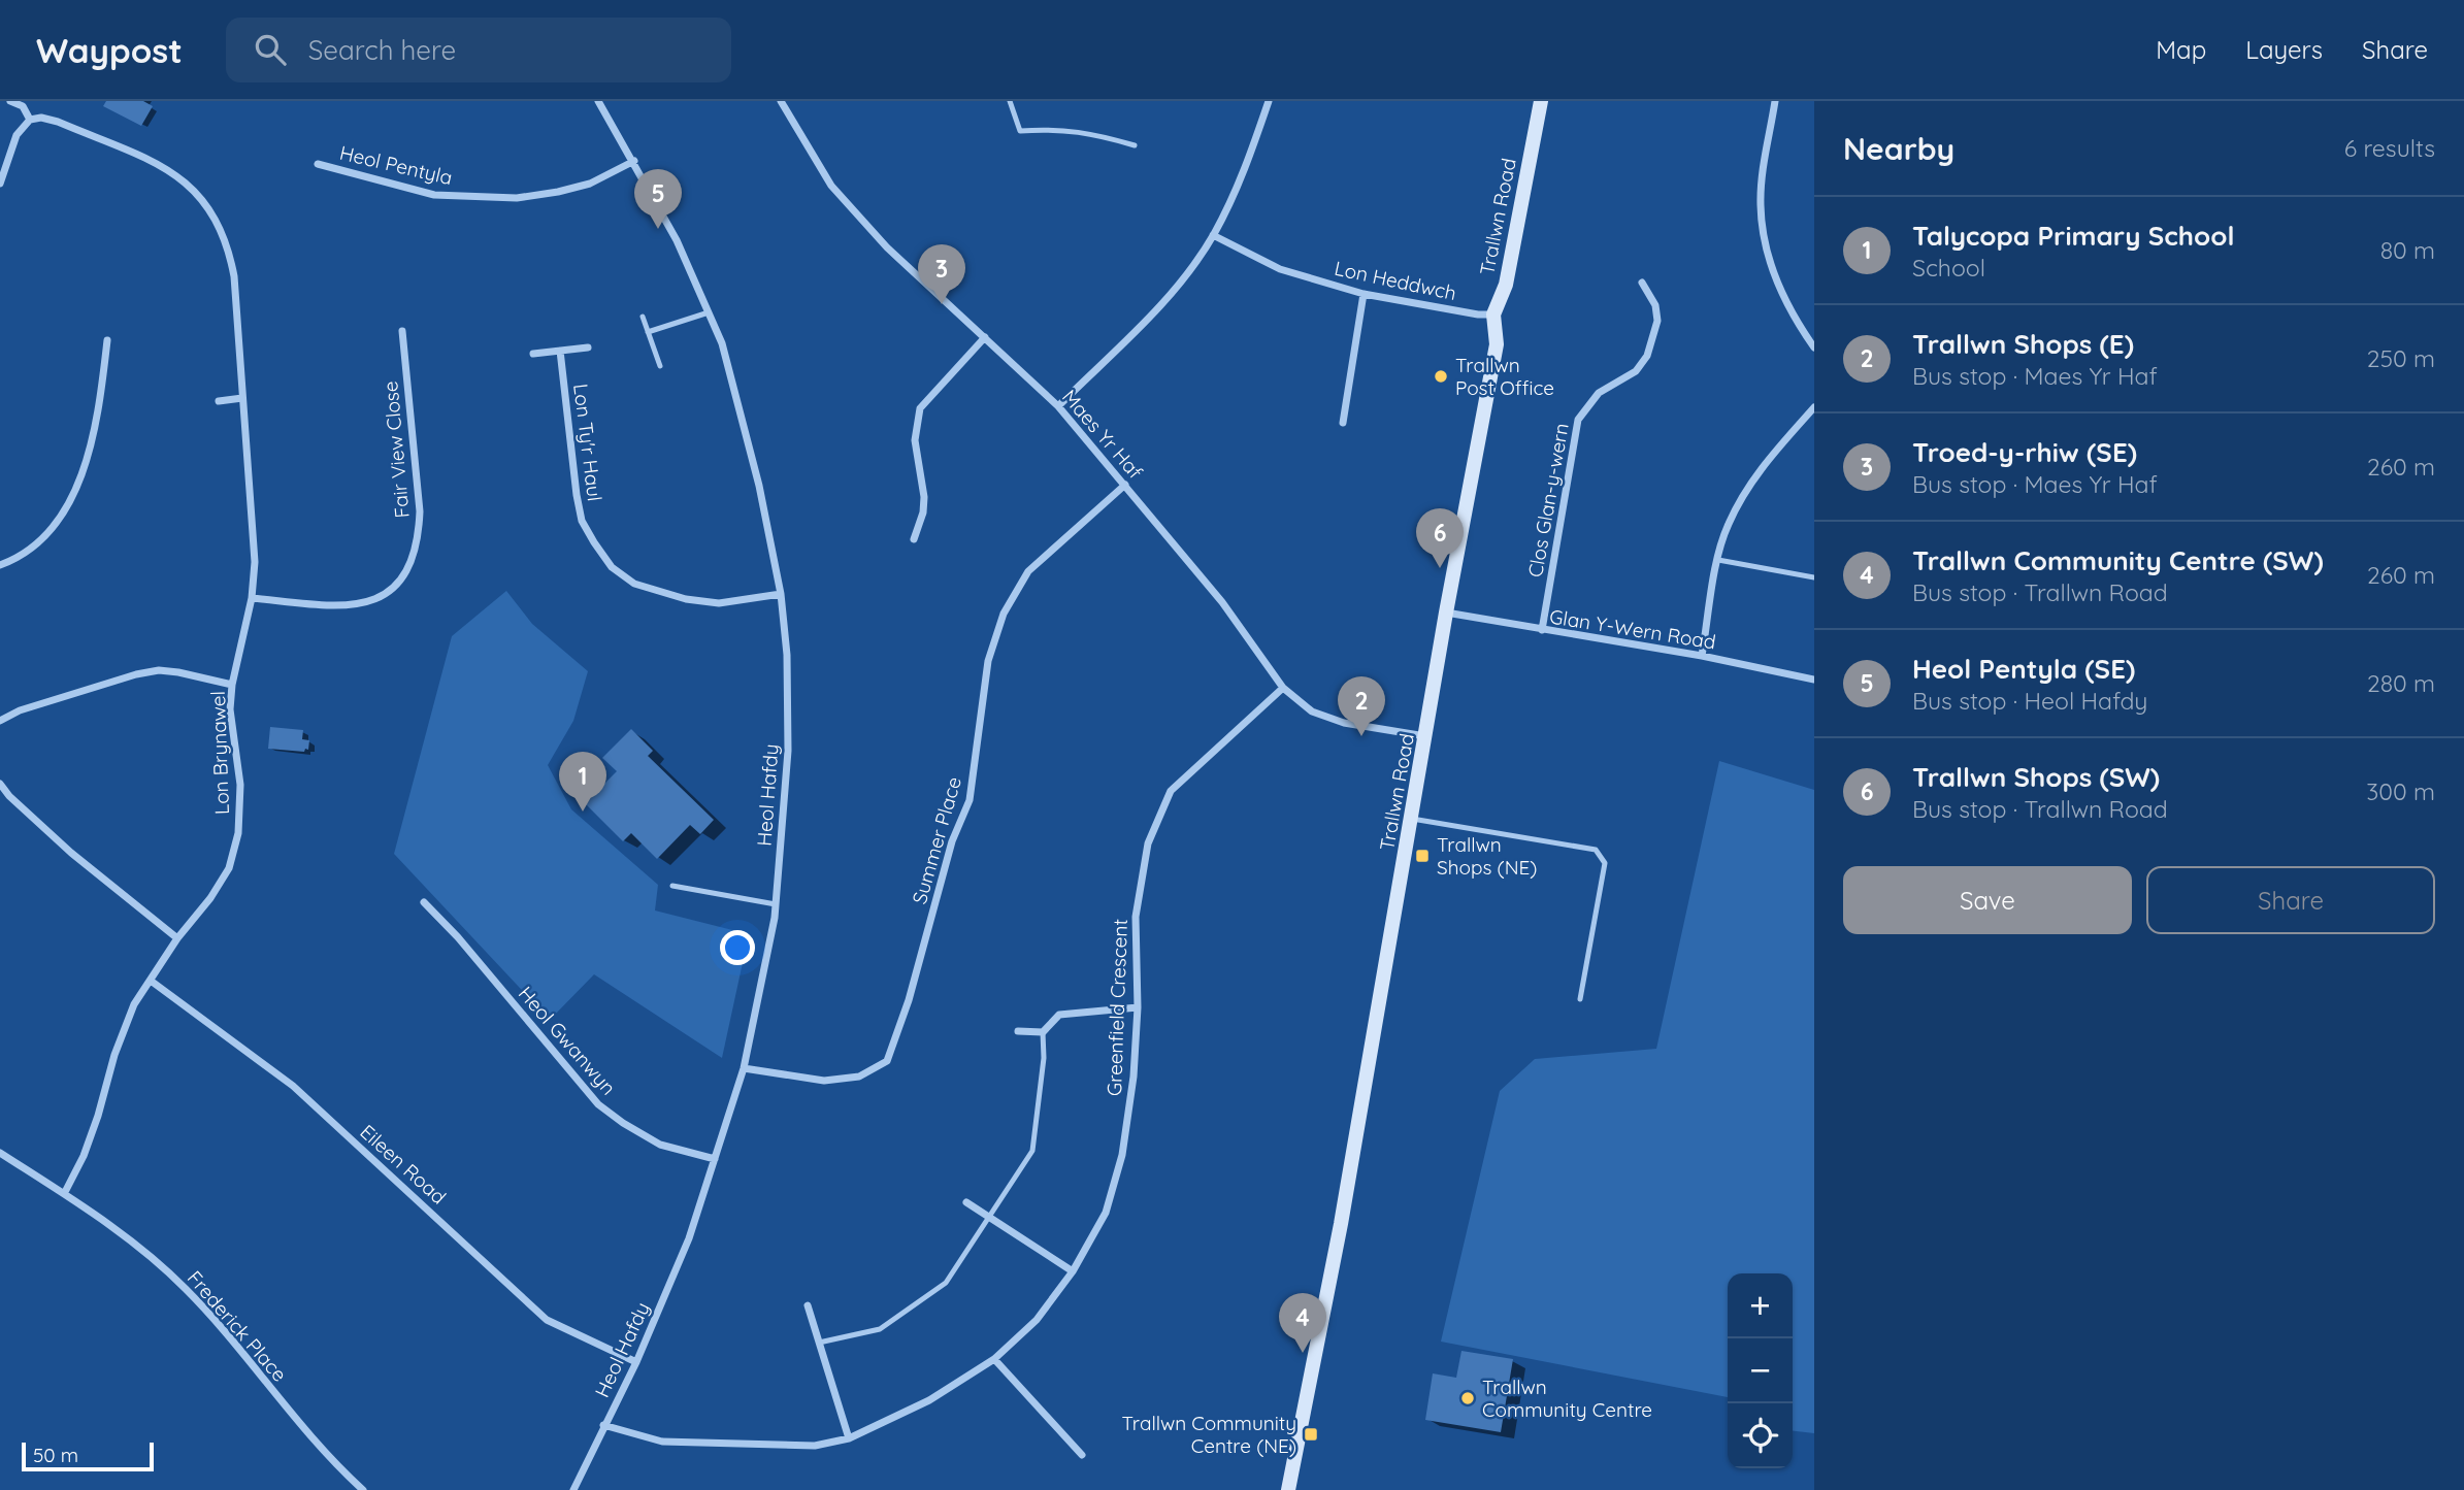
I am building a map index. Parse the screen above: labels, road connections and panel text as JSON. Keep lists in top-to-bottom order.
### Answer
{
  "streets": {
    "street": [
      "Heol Pentyla",
      "Trallwn Road",
      "Lon Heddwch",
      "Maes Yr Haf",
      "Lon Ty'r Haul",
      "Fair View Close",
      "Clos Glan-y-wern",
      "Glan Y-Wern Road",
      "Lon Brynawel",
      "Heol Hafdy",
      "Summer Place",
      "Greenfield Crescent",
      "Heol Gwanwyn",
      "Eileen Road",
      "Frederick Place"
    ]
  },
  "crossings": [
    ["Heol Pentyla", "Heol Hafdy"],
    ["Trallwn Road", "Lon Heddwch"],
    ["Trallwn Road", "Maes Yr Haf"],
    ["Trallwn Road", "Glan Y-Wern Road"],
    ["Maes Yr Haf", "Summer Place"],
    ["Maes Yr Haf", "Greenfield Crescent"],
    ["Lon Ty'r Haul", "Heol Hafdy"],
    ["Fair View Close", "Lon Brynawel"],
    ["Clos Glan-y-wern", "Glan Y-Wern Road"],
    ["Lon Brynawel", "Eileen Road"],
    ["Lon Brynawel", "Frederick Place"],
    ["Heol Hafdy", "Summer Place"],
    ["Heol Hafdy", "Greenfield Crescent"],
    ["Heol Hafdy", "Heol Gwanwyn"],
    ["Heol Hafdy", "Eileen Road"]
  ],
  "places": {
    "other": ["Trallwn Post Office", "Trallwn Community Centre"],
    "transit": ["Trallwn Shops (NE)", "Trallwn Community Centre (NE)"]
  },
  "scale_bar": "50 m",
  "page": {
    "header": "Waypost",
    "search": "Search here",
    "nav": ["Map", "Layers", "Share"],
    "heading": ["Nearby", "6 results"],
    "pins": [
      "5",
      "3",
      "6",
      "2",
      "1",
      "4"
    ],
    "list": [
      {
        "mark": "1",
        "name": "Talycopa Primary School",
        "note": "School",
        "value": "80 m"
      },
      {
        "mark": "2",
        "name": "Trallwn Shops (E)",
        "note": "Bus stop · Maes Yr Haf",
        "value": "250 m"
      },
      {
        "mark": "3",
        "name": "Troed-y-rhiw (SE)",
        "note": "Bus stop · Maes Yr Haf",
        "value": "260 m"
      },
      {
        "mark": "4",
        "name": "Trallwn Community Centre (SW)",
        "note": "Bus stop · Trallwn Road",
        "value": "260 m"
      },
      {
        "mark": "5",
        "name": "Heol Pentyla (SE)",
        "note": "Bus stop · Heol Hafdy",
        "value": "280 m"
      },
      {
        "mark": "6",
        "name": "Trallwn Shops (SW)",
        "note": "Bus stop · Trallwn Road",
        "value": "300 m"
      }
    ],
    "buttons": ["Save", "Share"],
    "map_buttons": ["+", "−"],
    "scale": "50 m"
  }
}
